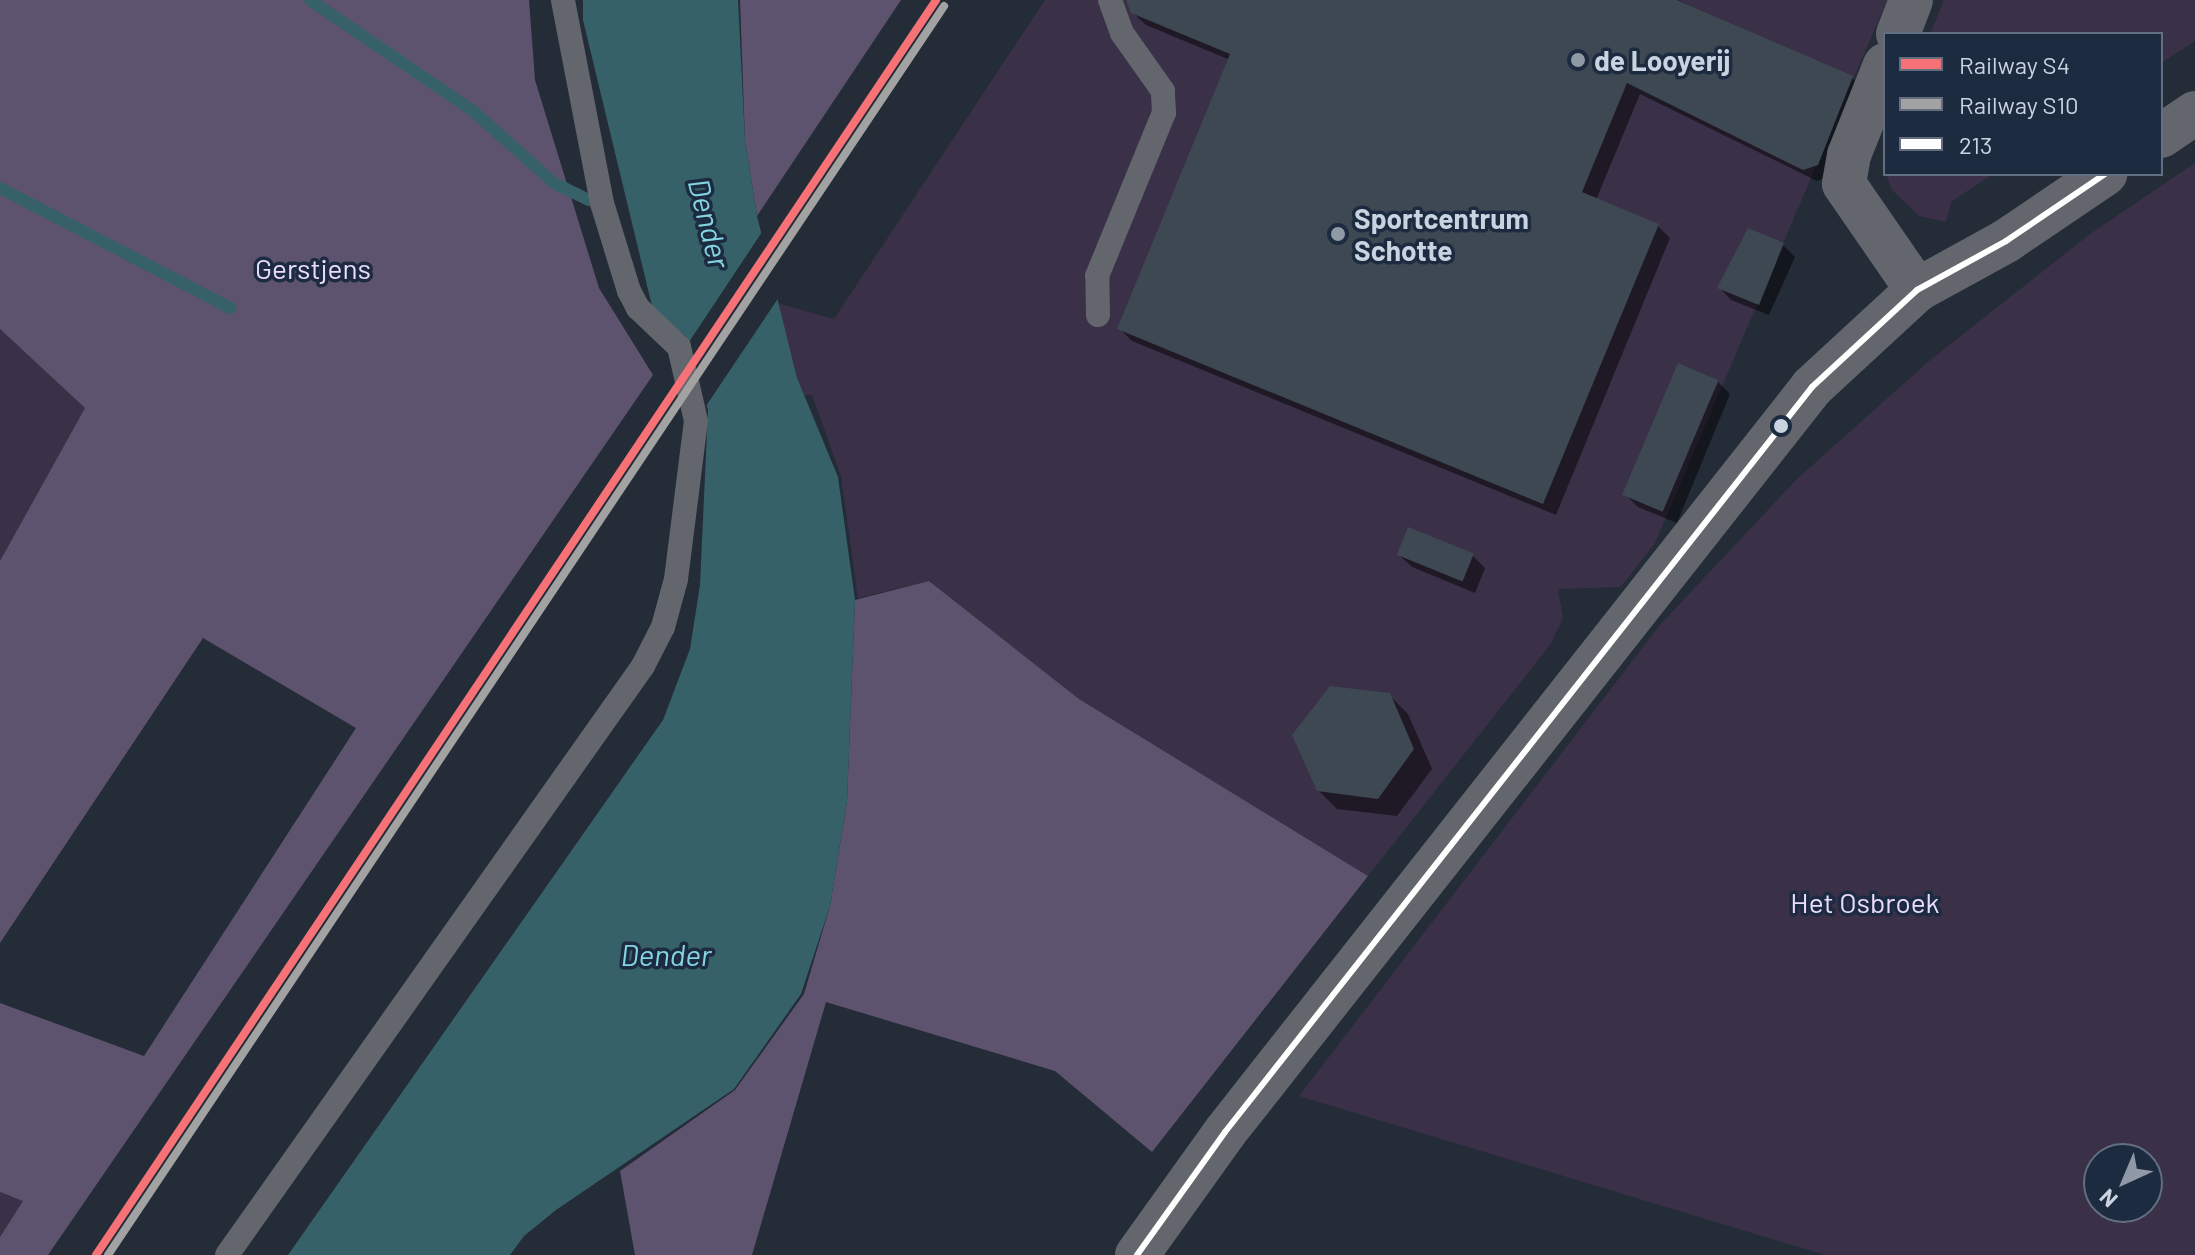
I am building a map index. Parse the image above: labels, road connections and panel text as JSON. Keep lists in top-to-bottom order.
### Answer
{
  "water": ["Dender"],
  "parks": ["Gerstjens", "Het Osbroek"],
  "places": ["de Looyerij", "Sportcentrum Schotte"],
  "lines": ["rail line S4", "rail line S10", "transit line 213"],
  "legend": ["Railway S4", "Railway S10", "213"],
  "north": "bottom left"
}
